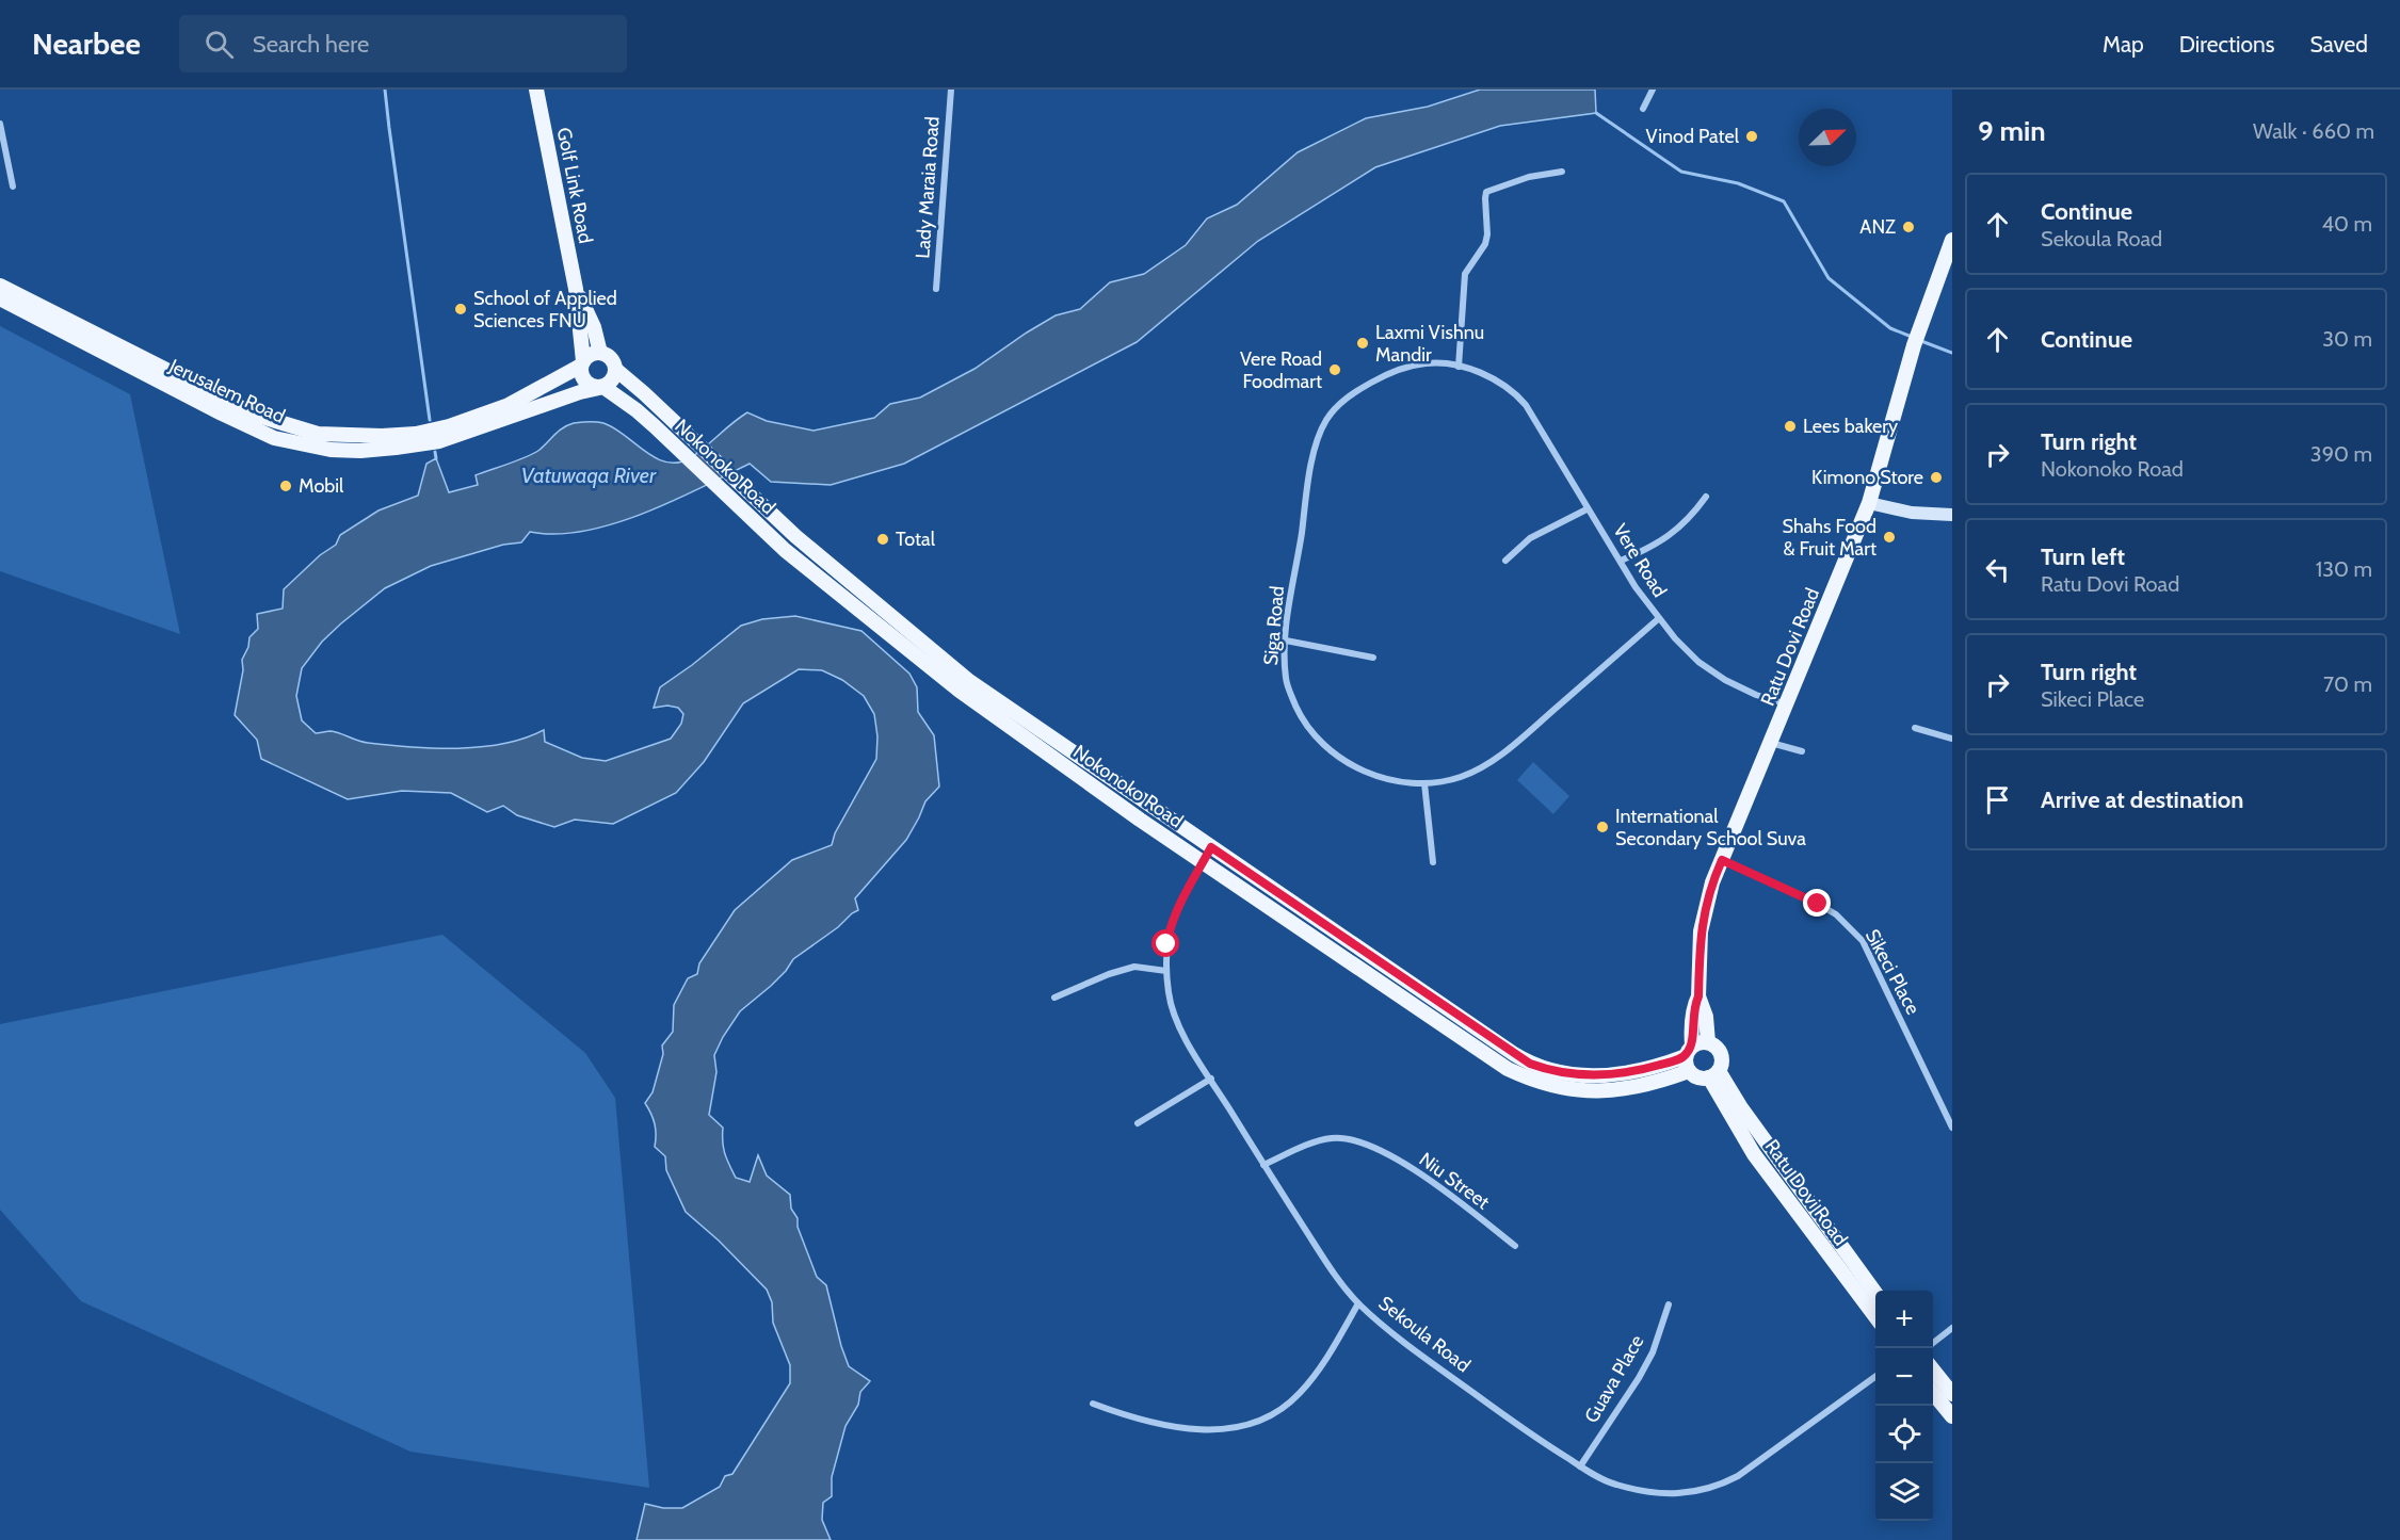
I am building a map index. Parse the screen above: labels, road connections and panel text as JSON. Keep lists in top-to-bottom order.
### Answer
{
  "streets": {
    "main road": [
      "Golf Link Road",
      "Jerusalem Road",
      "Nokonoko Road",
      "Ratu Dovi Road"
    ],
    "street": [
      "Lady Maraia Road",
      "Vere Road",
      "Siga Road",
      "Sikeci Place",
      "Niu Street",
      "Sekoula Road",
      "Guava Place"
    ]
  },
  "crossings": [
    ["Golf Link Road", "Jerusalem Road"],
    ["Golf Link Road", "Nokonoko Road"],
    ["Jerusalem Road", "Nokonoko Road"],
    ["Nokonoko Road", "Ratu Dovi Road"],
    ["Nokonoko Road", "Sekoula Road"],
    ["Vere Road", "Siga Road"],
    ["Vere Road", "Ratu Dovi Road"],
    ["Ratu Dovi Road", "Sikeci Place"],
    ["Niu Street", "Sekoula Road"],
    ["Sekoula Road", "Guava Place"]
  ],
  "water": ["Vatuwaqa River"],
  "places": [
    "Vinod Patel",
    "ANZ",
    "School of Applied Sciences FNU",
    "Laxmi Vishnu Mandir",
    "Vere Road Foodmart",
    "Lees bakery",
    "Kimono Store",
    "Mobil",
    "Shahs Food & Fruit Mart",
    "Total",
    "International Secondary School Suva"
  ],
  "north": "top right",
  "page": {
    "header": "Nearbee",
    "search": "Search here",
    "nav": ["Map", "Directions", "Saved"],
    "heading": ["9 min", "Walk · 660 m"],
    "list": [
      ["Continue", "Sekoula Road", "40 m"],
      ["Continue", "30 m"],
      ["Turn right", "Nokonoko Road", "390 m"],
      ["Turn left", "Ratu Dovi Road", "130 m"],
      ["Turn right", "Sikeci Place", "70 m"],
      "Arrive at destination"
    ],
    "map_buttons": ["+", "−"]
  }
}
